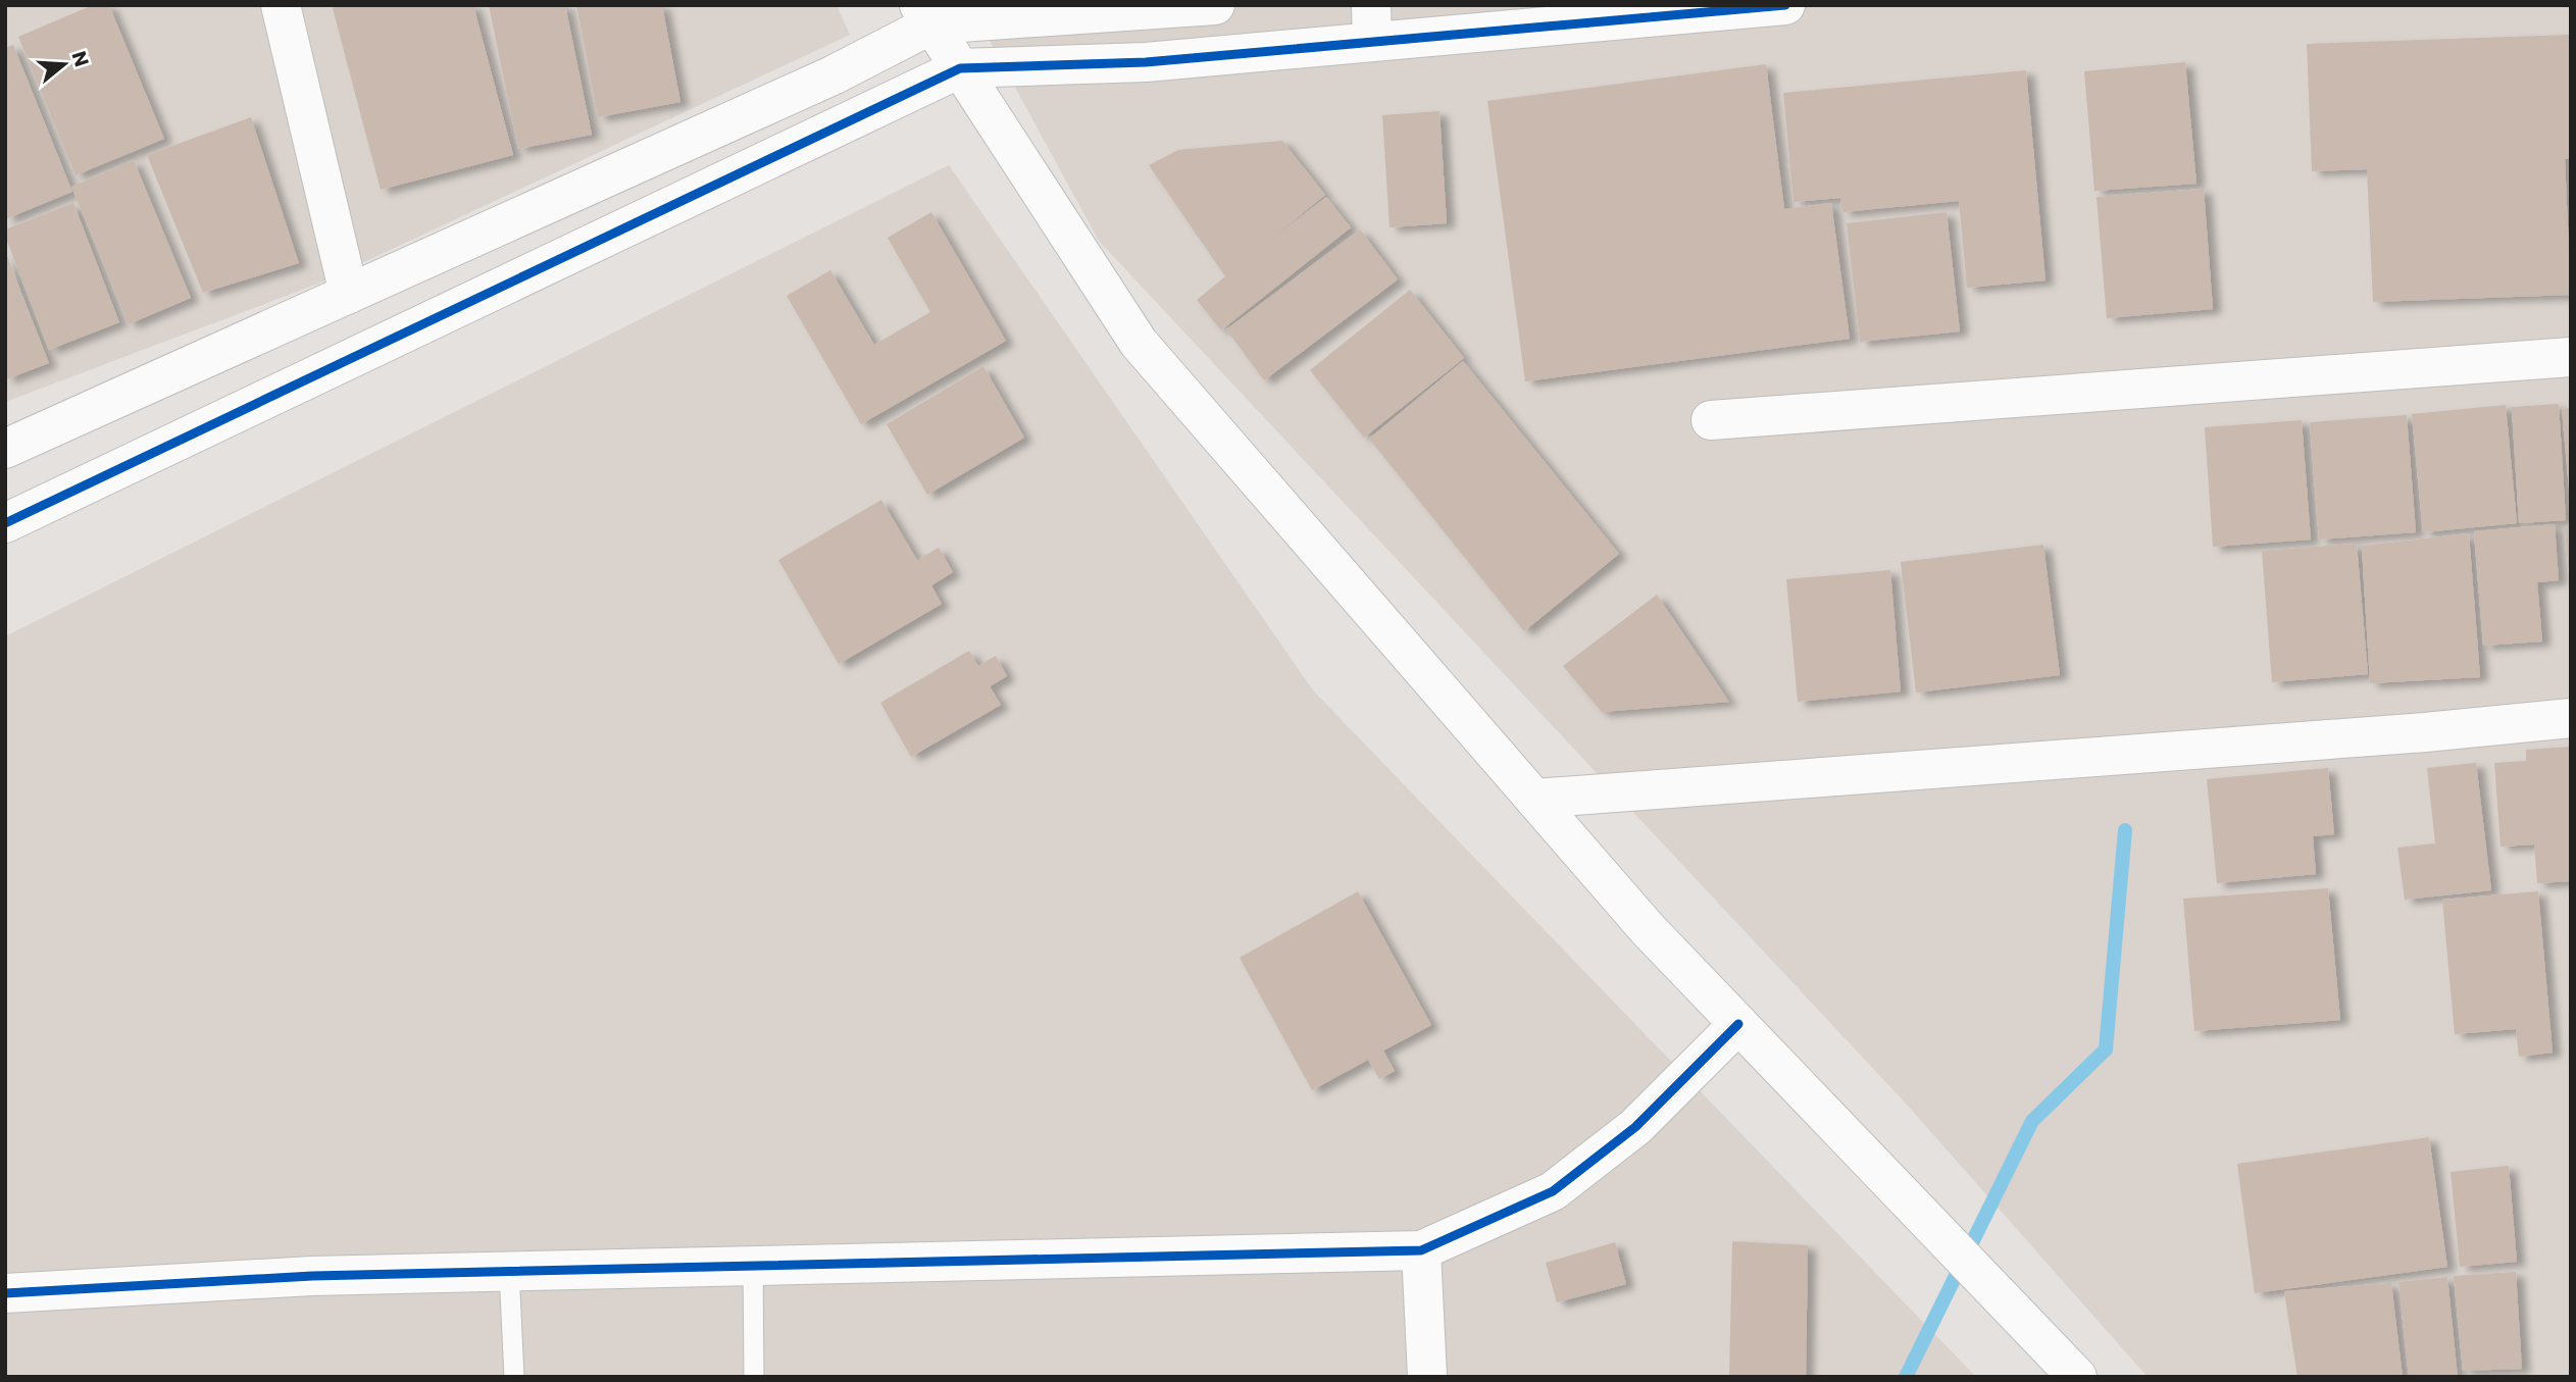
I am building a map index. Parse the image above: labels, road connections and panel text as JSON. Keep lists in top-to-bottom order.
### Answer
{
  "north": "right"
}
